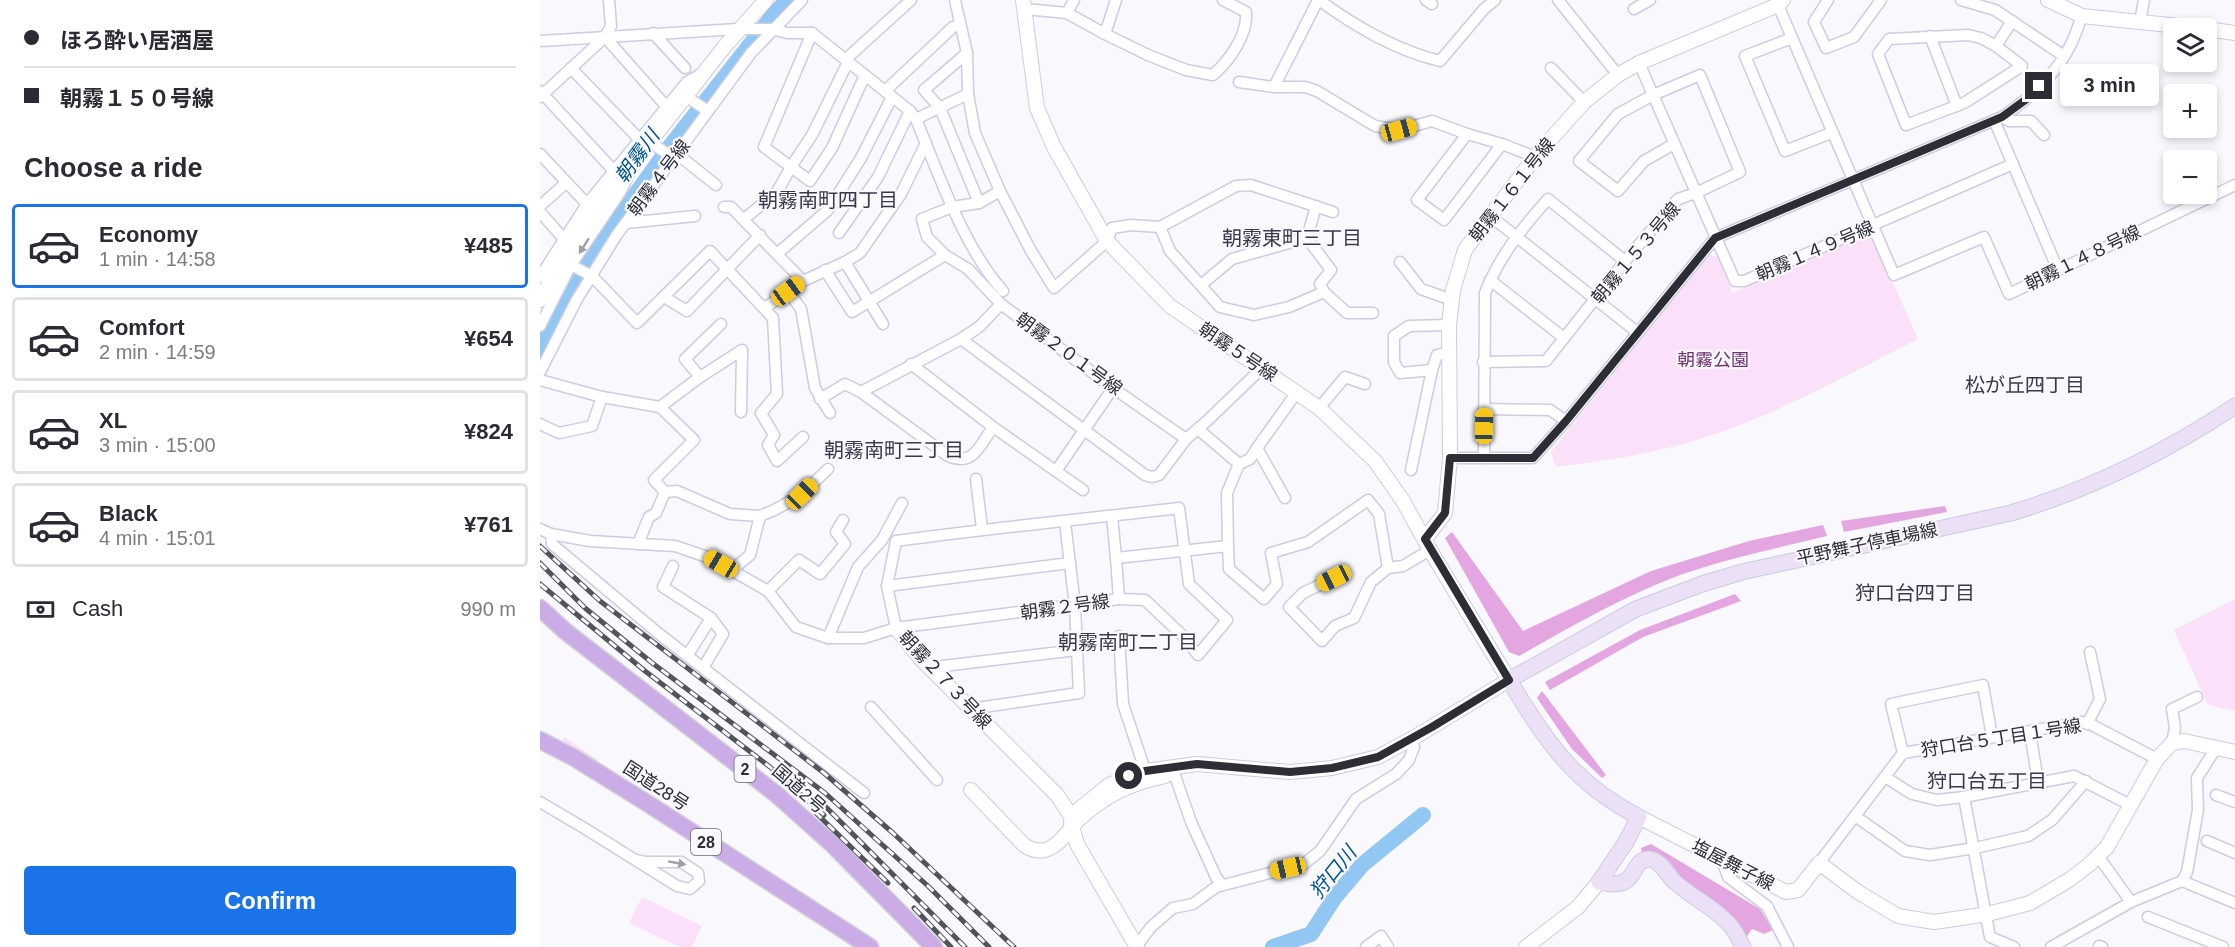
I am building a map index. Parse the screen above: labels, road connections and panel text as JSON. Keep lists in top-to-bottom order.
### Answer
{
  "streets": {
    "highway": [
      "2",
      "国道28号",
      "国道2号",
      "28"
    ],
    "main road": ["平野舞子停車場線"],
    "street": [
      "朝霧４号線",
      "朝霧１６１号線",
      "朝霧１４９号線",
      "朝霧１５３号線",
      "朝霧１４８号線",
      "朝霧５号線",
      "朝霧２０１号線",
      "朝霧２号線",
      "朝霧２７３号線",
      "狩口台５丁目１号線",
      "塩屋舞子線"
    ]
  },
  "crossings": [
    ["朝霧１６１号線", "朝霧１４９号線"],
    ["朝霧１６１号線", "朝霧５号線"],
    ["朝霧１４９号線", "朝霧１５３号線"],
    ["朝霧１４９号線", "朝霧１４８号線"],
    ["朝霧５号線", "平野舞子停車場線"],
    ["朝霧２号線", "朝霧２７３号線"],
    ["狩口台５丁目１号線", "塩屋舞子線"]
  ],
  "districts": [
    "朝霧南町四丁目",
    "朝霧東町三丁目",
    "松が丘四丁目",
    "朝霧南町三丁目",
    "狩口台四丁目",
    "朝霧南町二丁目",
    "狩口台五丁目"
  ],
  "water": ["朝霧川", "狩口川"],
  "parks": ["朝霧公園"],
  "page": {
    "banner": ["ほろ酔い居酒屋", "朝霧１５０号線"],
    "map_buttons": ["+", "−"],
    "bubble": "3 min",
    "heading": "Choose a ride",
    "list": [
      {
        "name": "Economy",
        "note": "1 min · 14:58",
        "value": "¥485"
      },
      {
        "name": "Comfort",
        "note": "2 min · 14:59",
        "value": "¥654"
      },
      {
        "name": "XL",
        "note": "3 min · 15:00",
        "value": "¥824"
      },
      {
        "name": "Black",
        "note": "4 min · 15:01",
        "value": "¥761"
      }
    ],
    "pay": ["Cash", "990 m"],
    "buttons": "Confirm"
  }
}
